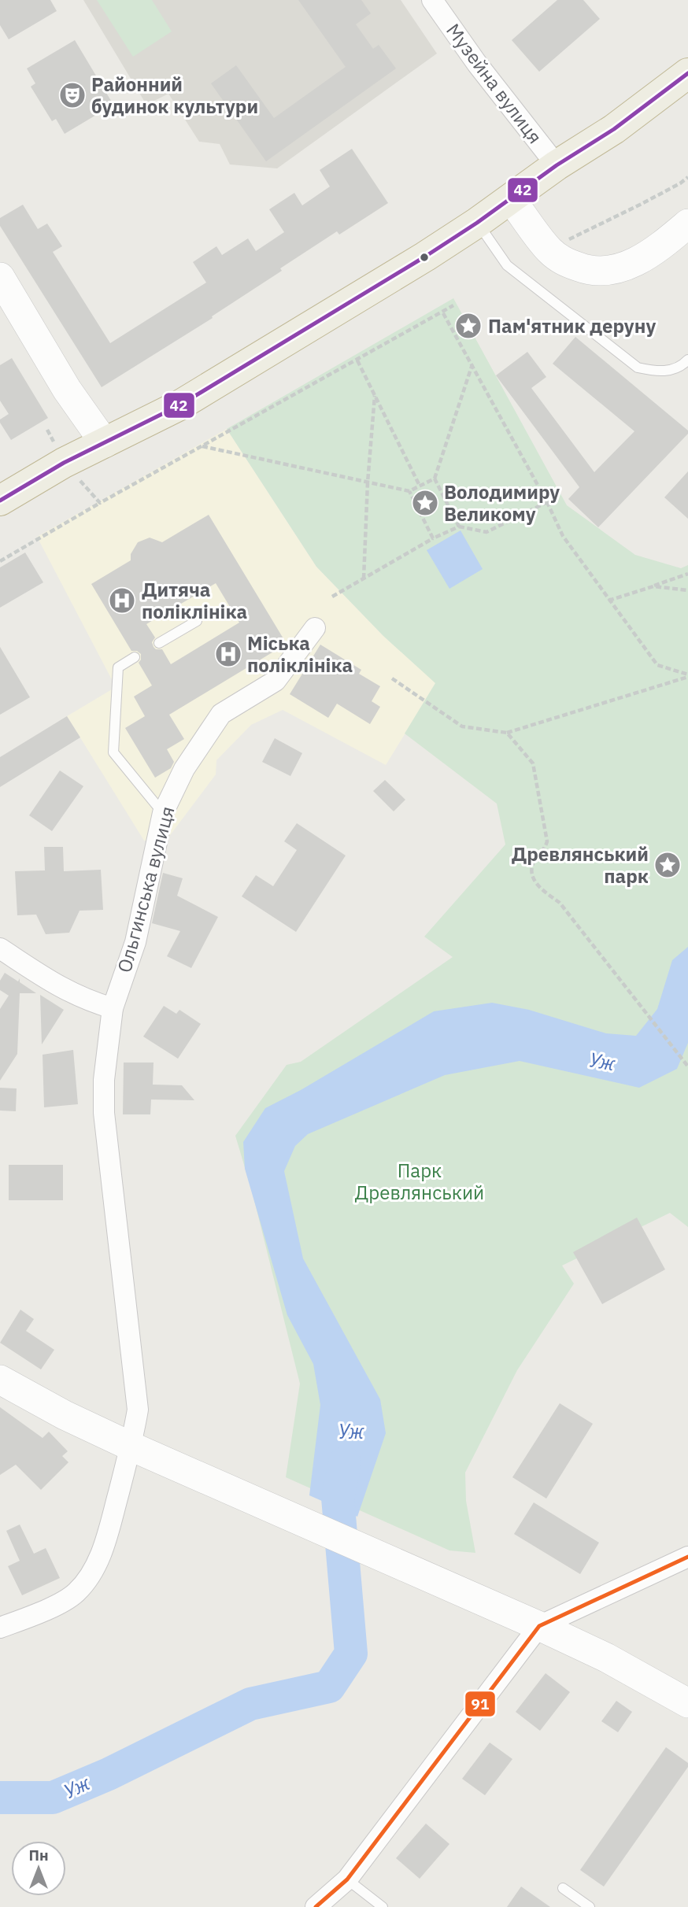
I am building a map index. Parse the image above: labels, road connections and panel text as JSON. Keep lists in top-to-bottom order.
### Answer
{
  "streets": {
    "street": ["Музейна вулиця", "Ольгинська вулиця"]
  },
  "water": ["Уж"],
  "parks": ["Парк Древлянський"],
  "places": {
    "theatre": ["Районний будинок культури"],
    "place": ["Пам'ятник деруну", "Володимиру Великому", "Древлянський парк"],
    "hospital": ["Дитяча поліклініка", "Міська поліклініка"]
  },
  "lines": ["transit line 42", "transit line 91"],
  "north": "top"
}
